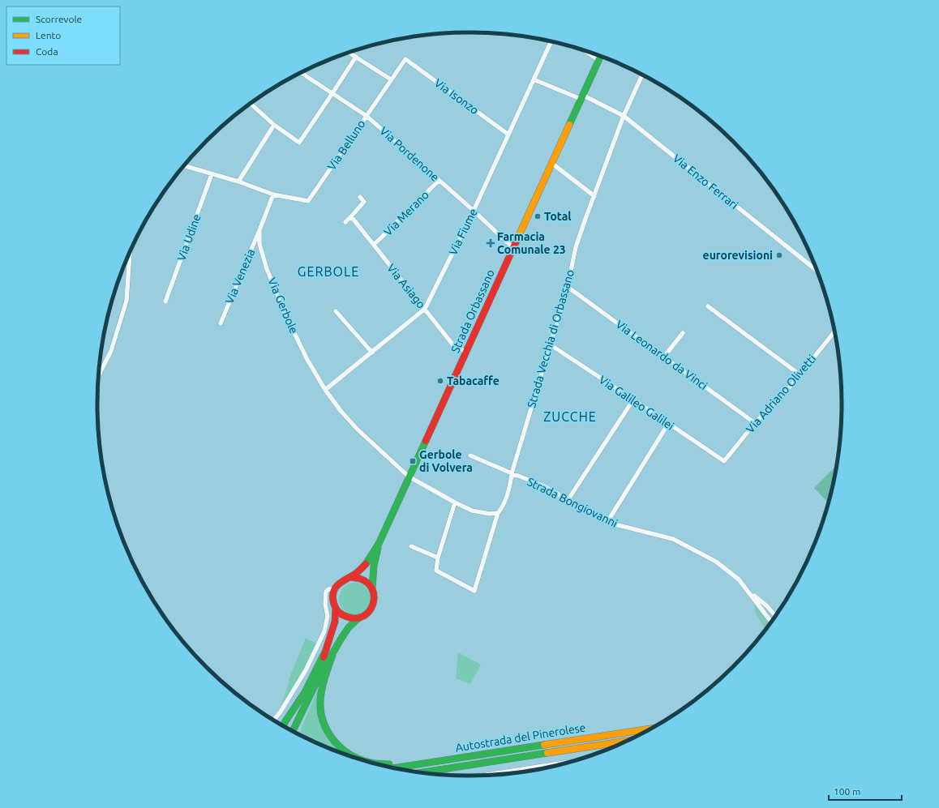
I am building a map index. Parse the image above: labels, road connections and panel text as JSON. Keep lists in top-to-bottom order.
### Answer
{
  "streets": {
    "main road": ["Strada Orbassano", "Autostrada del Pinerolese"],
    "street": [
      "Via Isonzo",
      "Via Belluno",
      "Via Pordenone",
      "Via Enzo Ferrari",
      "Via Merano",
      "Via Fiume",
      "Via Udine",
      "Via Venezia",
      "Via Asiago",
      "Via Gerbole",
      "Strada Vecchia di Orbassano",
      "Via Leonardo da Vinci",
      "Via Adriano Olivetti",
      "Via Galileo Galilei",
      "Strada Bongiovanni"
    ]
  },
  "crossings": [
    ["Via Isonzo", "Via Belluno"],
    ["Via Isonzo", "Via Fiume"],
    ["Via Belluno", "Via Pordenone"],
    ["Via Belluno", "Via Gerbole"],
    ["Via Pordenone", "Via Merano"],
    ["Via Pordenone", "Via Fiume"],
    ["Via Pordenone", "Strada Orbassano"],
    ["Via Enzo Ferrari", "Via Fiume"],
    ["Via Enzo Ferrari", "Strada Orbassano"],
    ["Via Enzo Ferrari", "Strada Vecchia di Orbassano"],
    ["Via Merano", "Via Asiago"],
    ["Via Fiume", "Via Asiago"],
    ["Via Fiume", "Via Gerbole"],
    ["Via Venezia", "Via Gerbole"],
    ["Via Asiago", "Strada Orbassano"],
    ["Via Gerbole", "Strada Orbassano"],
    ["Via Gerbole", "Strada Vecchia di Orbassano"],
    ["Strada Vecchia di Orbassano", "Via Leonardo da Vinci"],
    ["Strada Vecchia di Orbassano", "Via Galileo Galilei"],
    ["Strada Vecchia di Orbassano", "Strada Bongiovanni"],
    ["Via Leonardo da Vinci", "Via Adriano Olivetti"],
    ["Via Adriano Olivetti", "Via Galileo Galilei"]
  ],
  "districts": ["GERBOLE", "ZUCCHE"],
  "places": {
    "other": ["Total", "eurorevisioni", "Tabacaffe"],
    "health": ["Farmacia Comunale 23"],
    "transit": ["Gerbole di Volvera"]
  },
  "legend": ["Scorrevole", "Lento", "Coda"],
  "scale_bar": "100 m"
}
